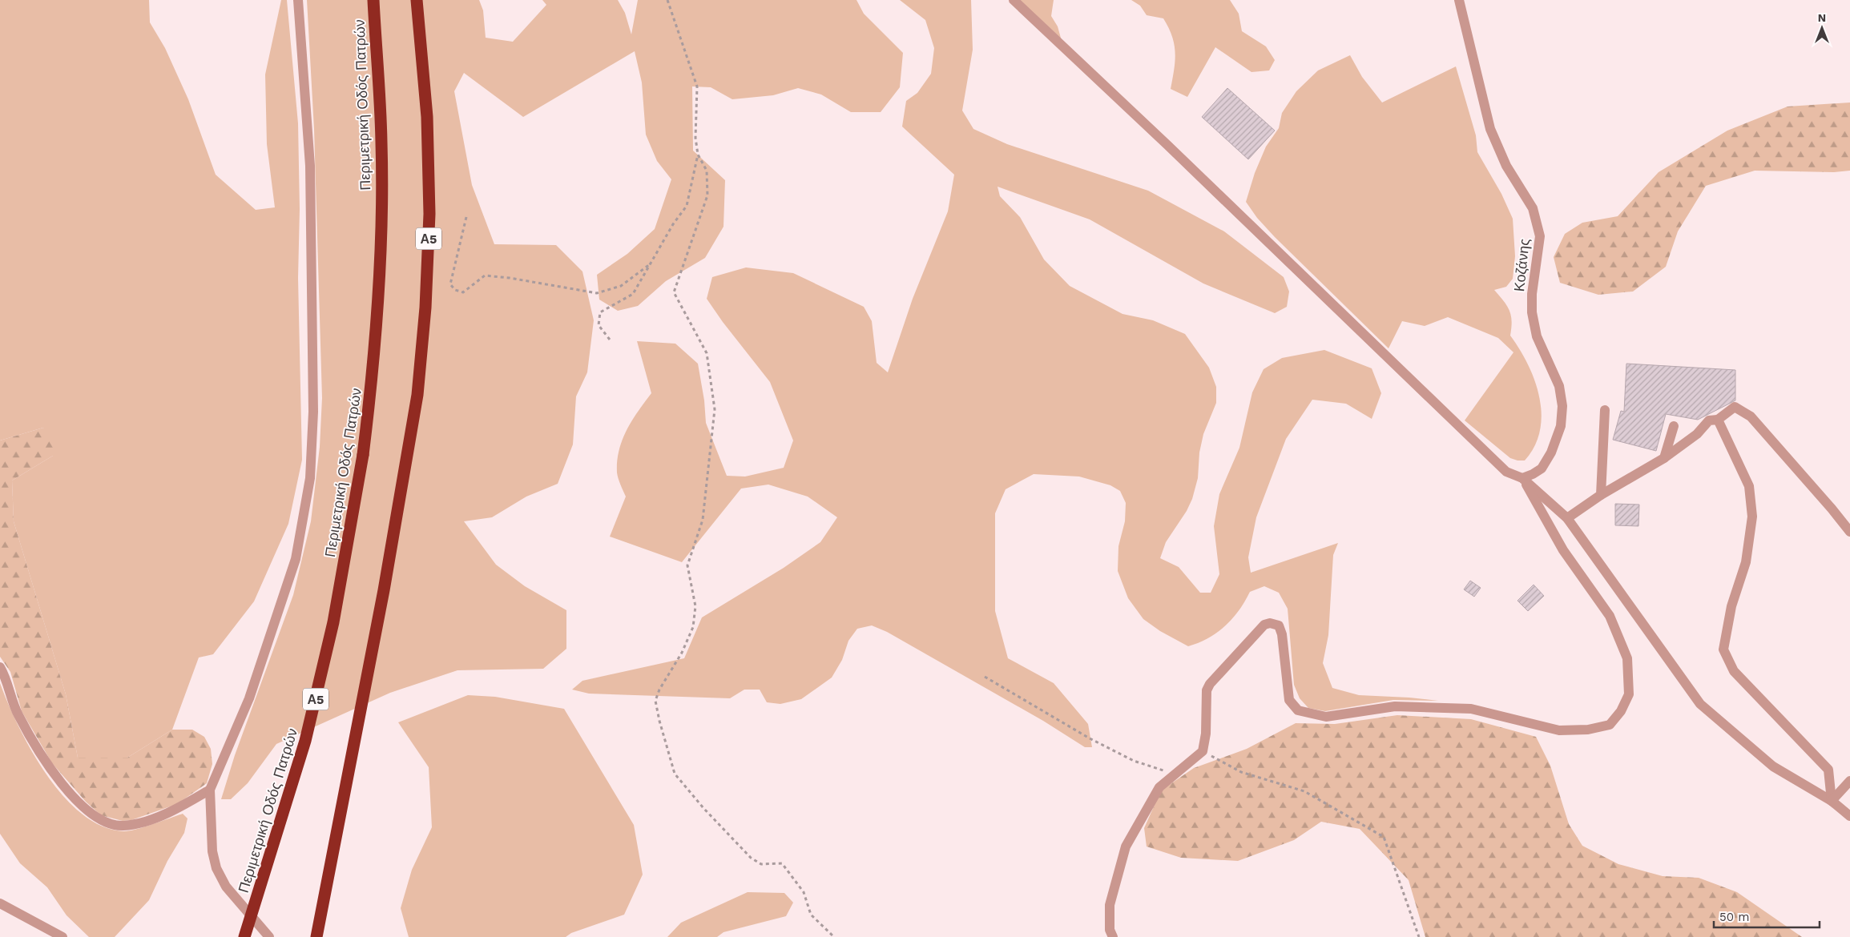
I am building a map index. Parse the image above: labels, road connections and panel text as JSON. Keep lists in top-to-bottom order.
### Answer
{
  "streets": {
    "highway": ["Περιμετρική Οδός Πατρών", "Α5"],
    "street": ["Κοζάνης"]
  },
  "scale_bar": "50 m",
  "north": "top"
}
